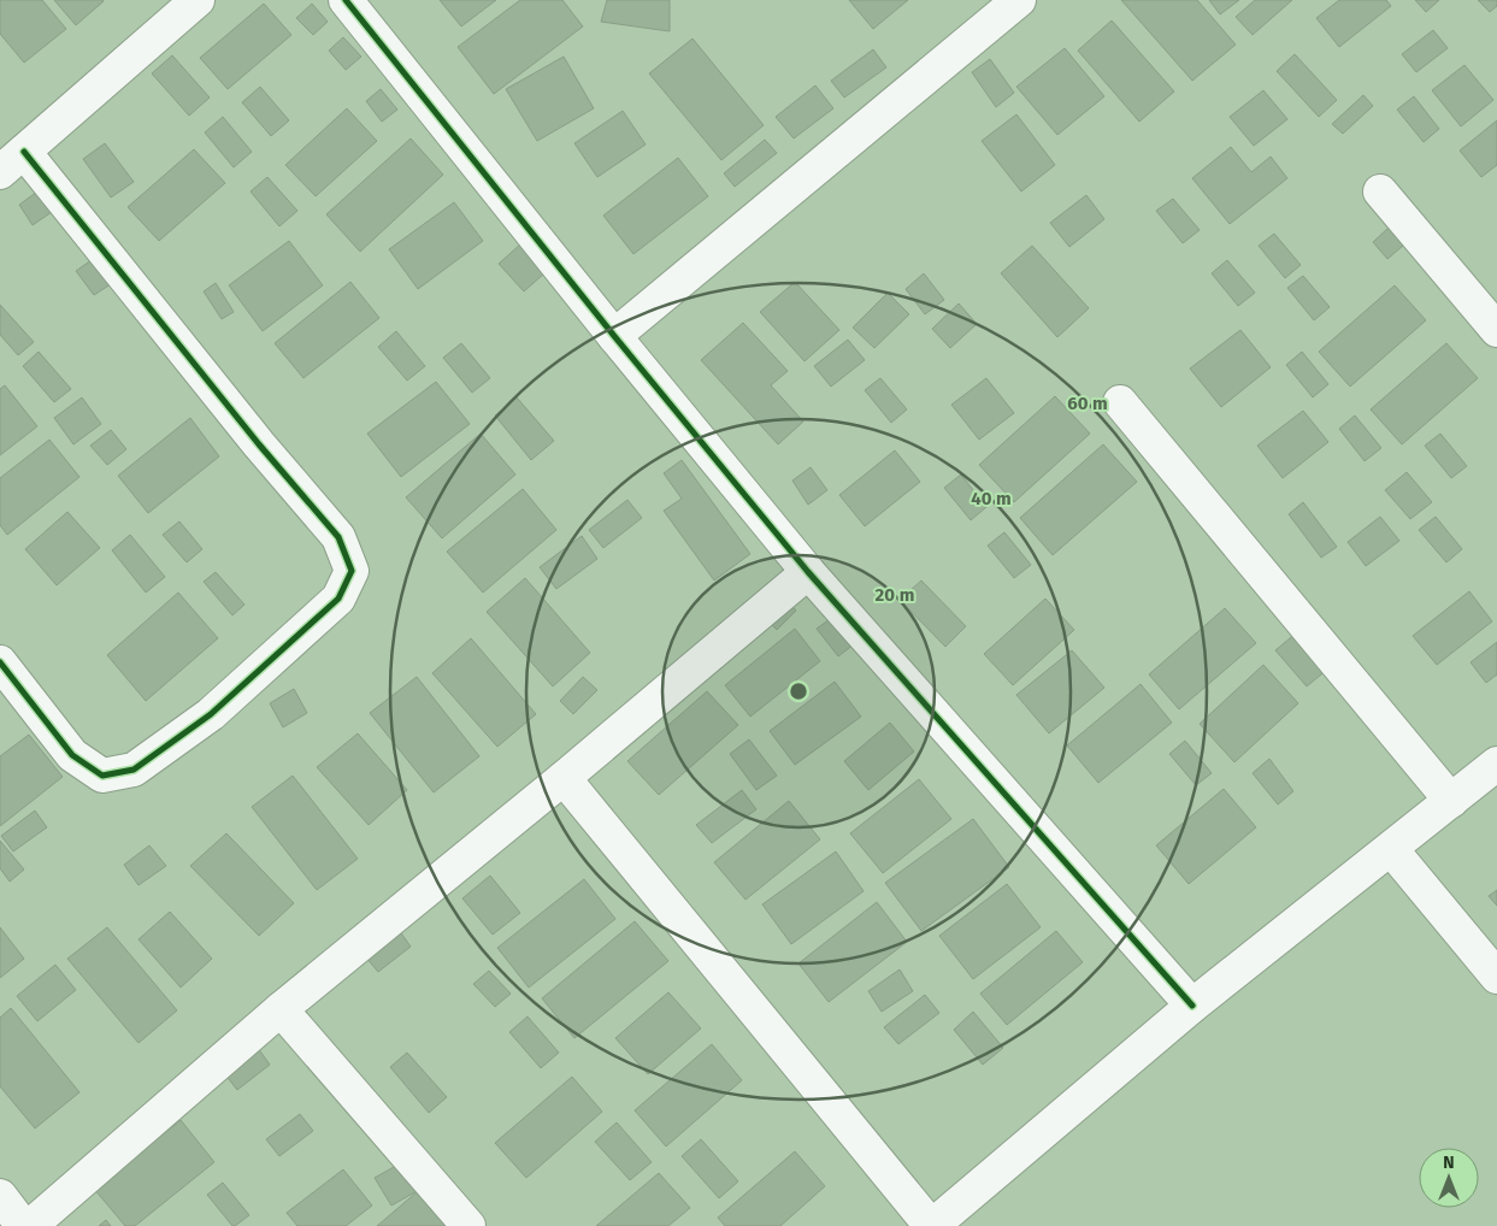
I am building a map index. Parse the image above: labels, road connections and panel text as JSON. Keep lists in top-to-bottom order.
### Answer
{
  "north": "top",
  "rings": ["60 m", "40 m", "20 m"]
}
